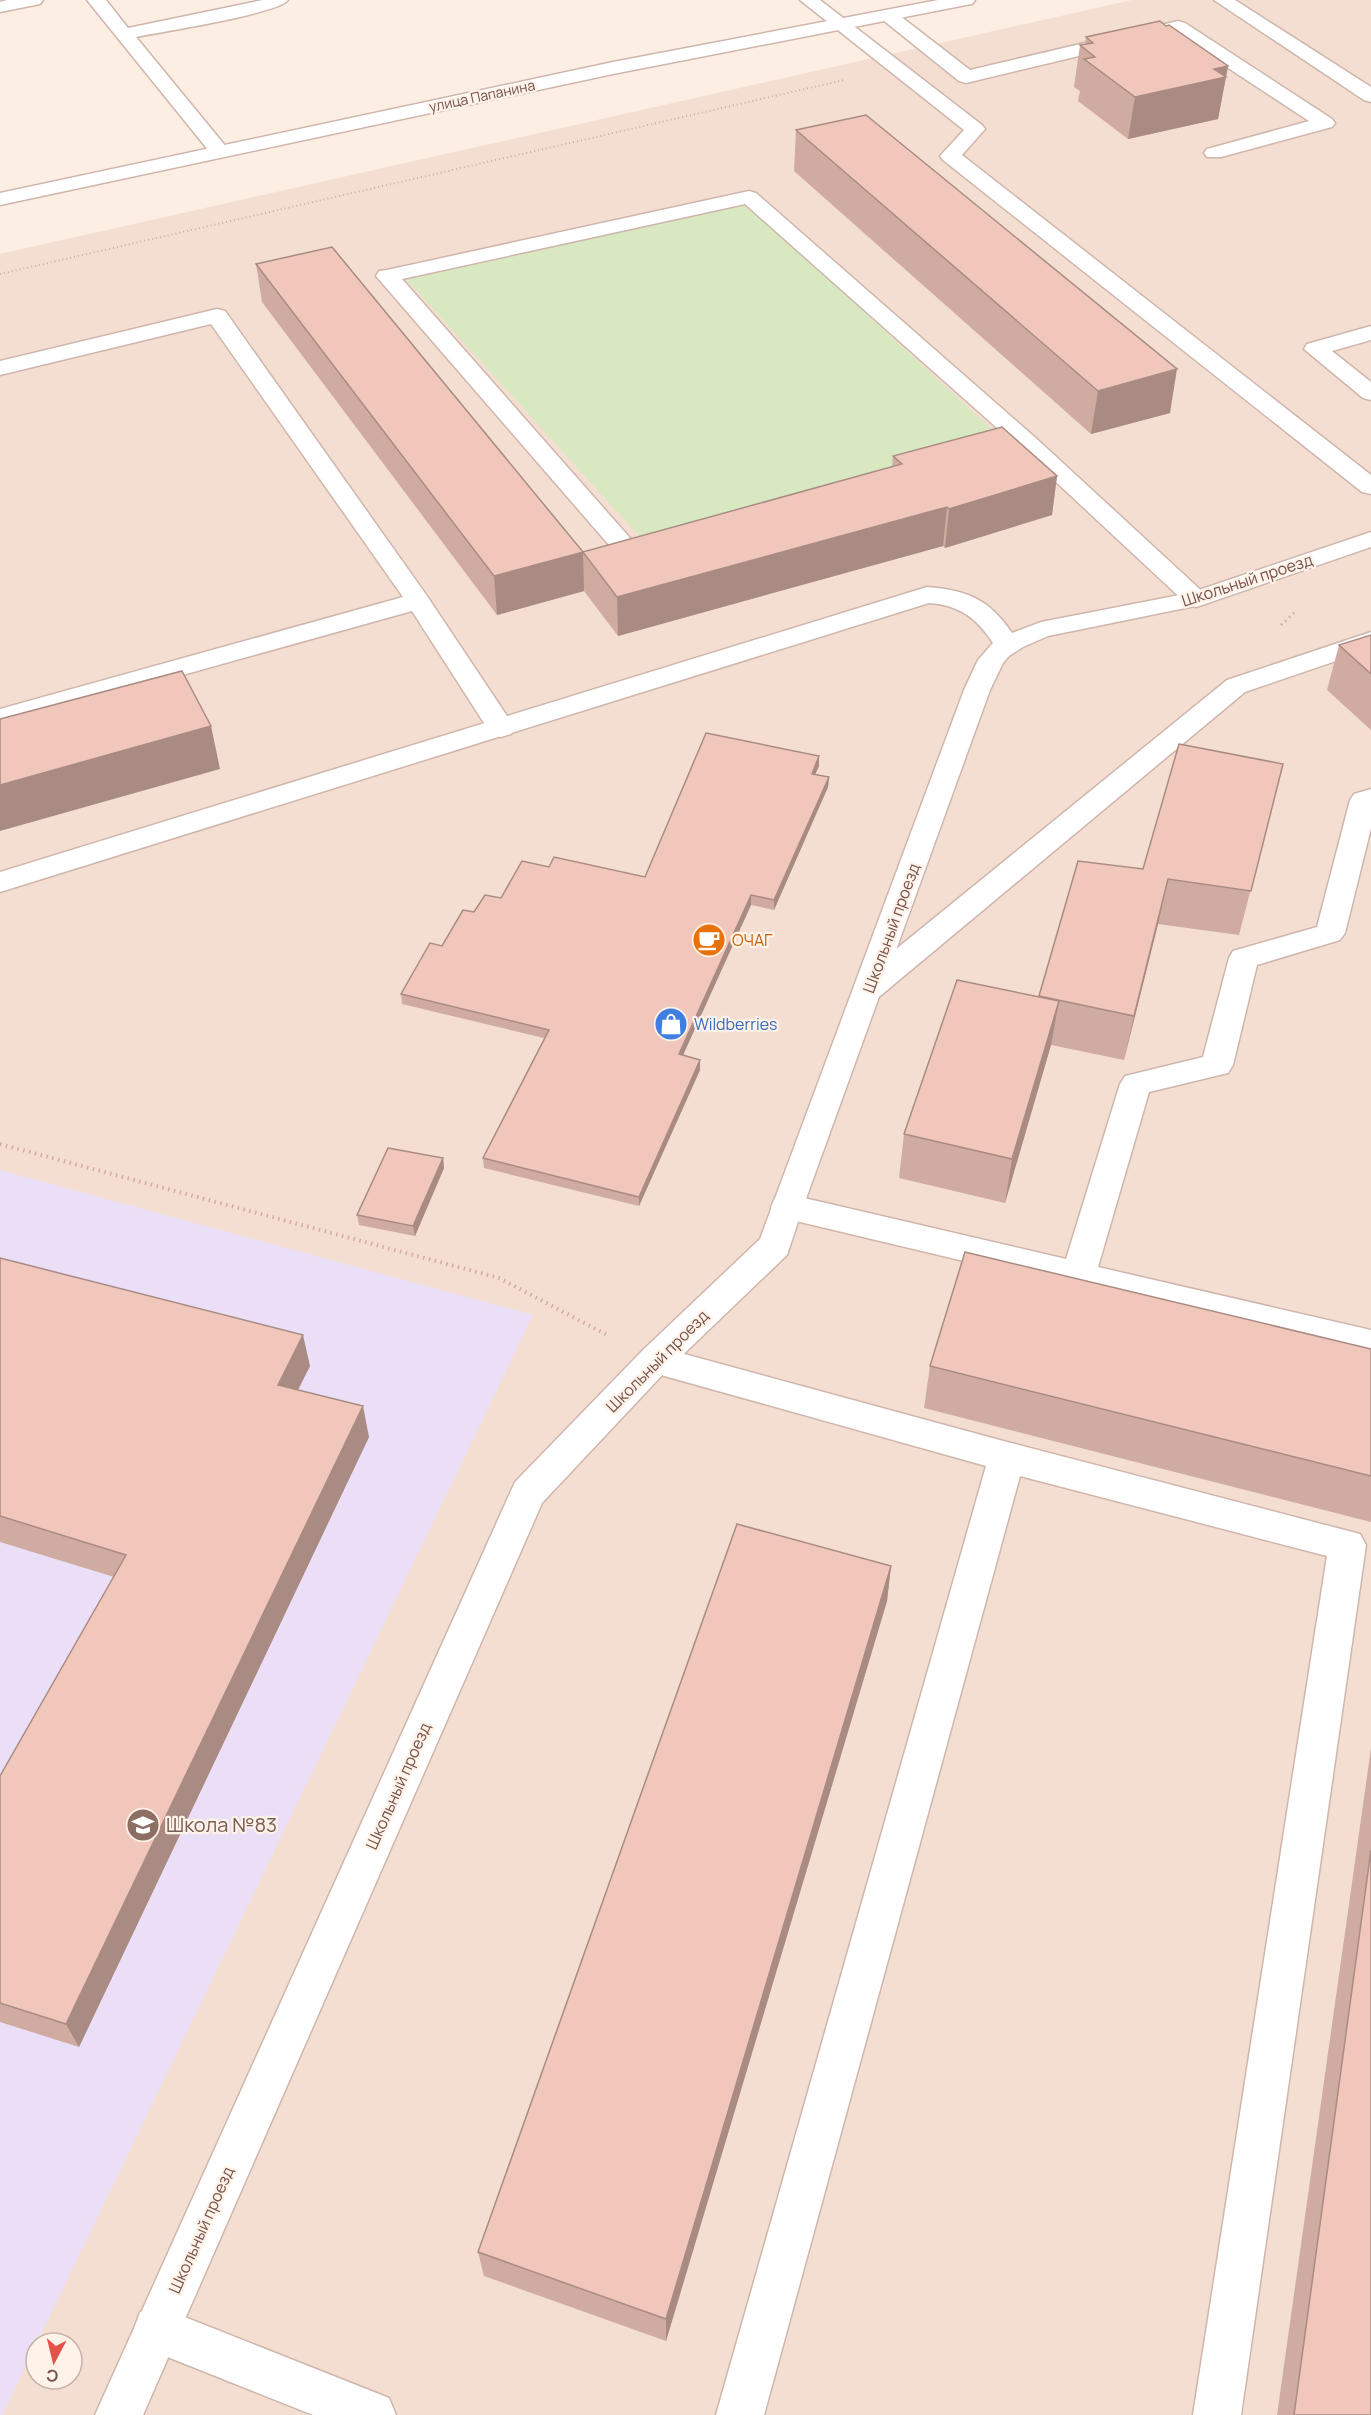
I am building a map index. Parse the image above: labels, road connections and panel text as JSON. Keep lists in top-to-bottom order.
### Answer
{
  "streets": {
    "street": ["улица Папанина", "Школьный проезд"]
  },
  "places": {
    "cafe": ["ОЧАГ"],
    "shop": ["Wildberries"],
    "school or university": ["Школа №83"]
  },
  "north": "bottom"
}
